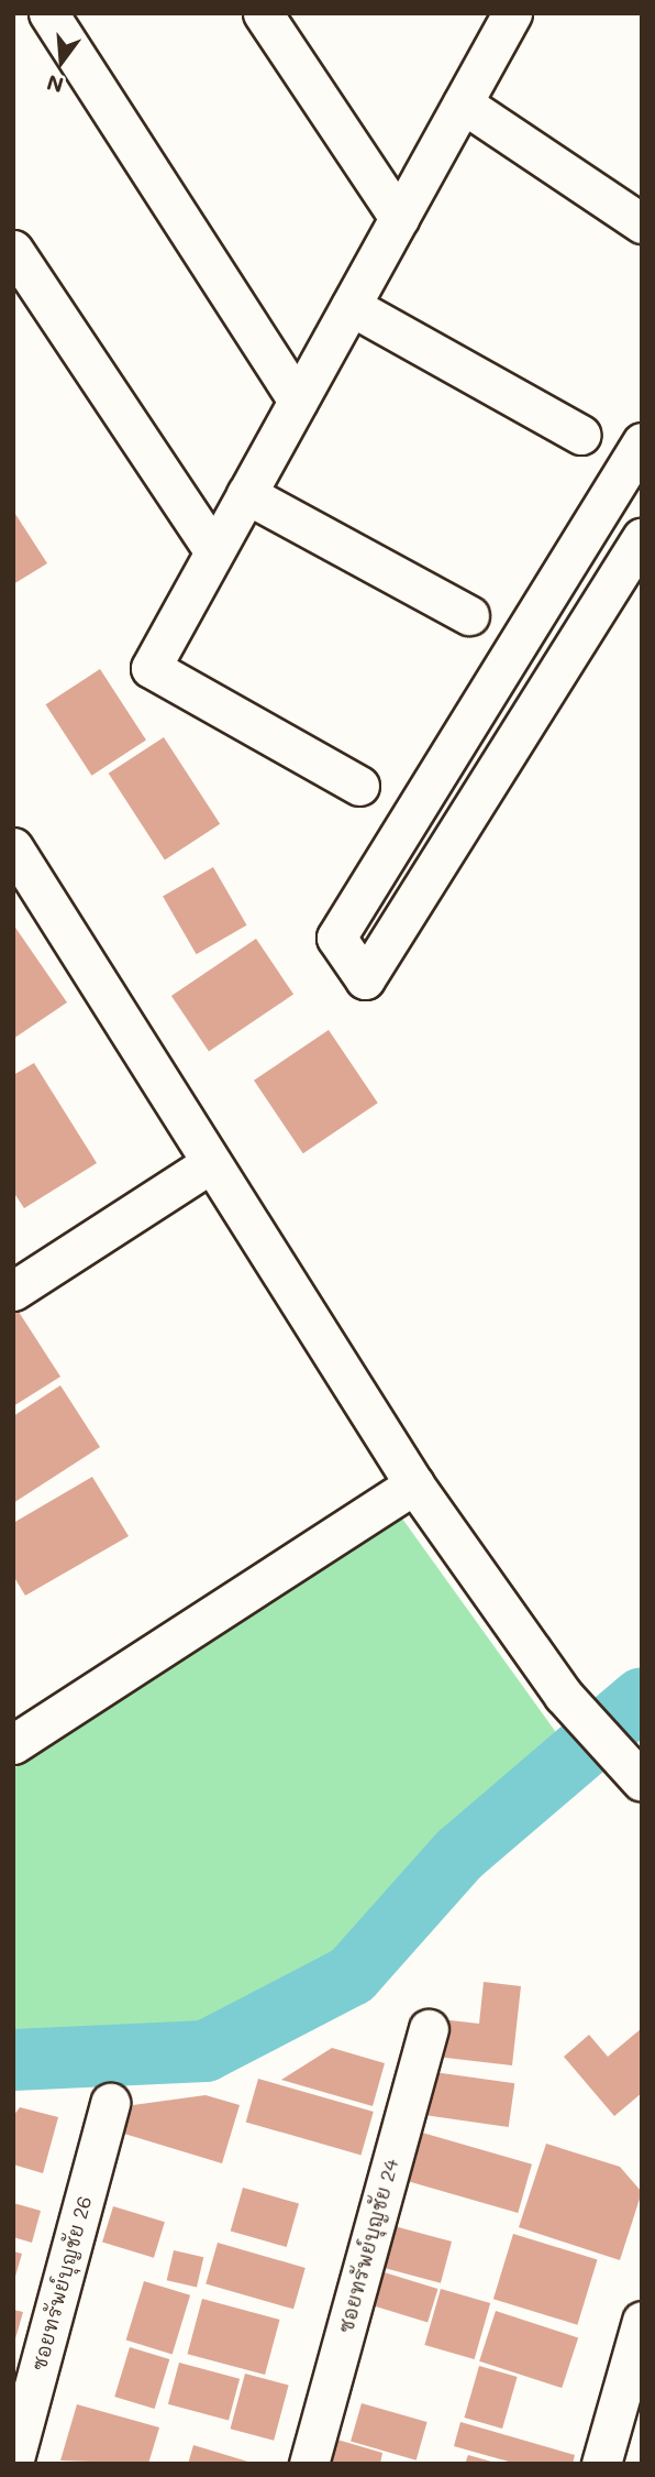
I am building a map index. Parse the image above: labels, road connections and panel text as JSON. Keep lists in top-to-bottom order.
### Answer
{
  "streets": {
    "street": ["ซอยทรัพย์บุญชัย 24", "ซอยทรัพย์บุญชัย 26"]
  },
  "north": "bottom"
}
